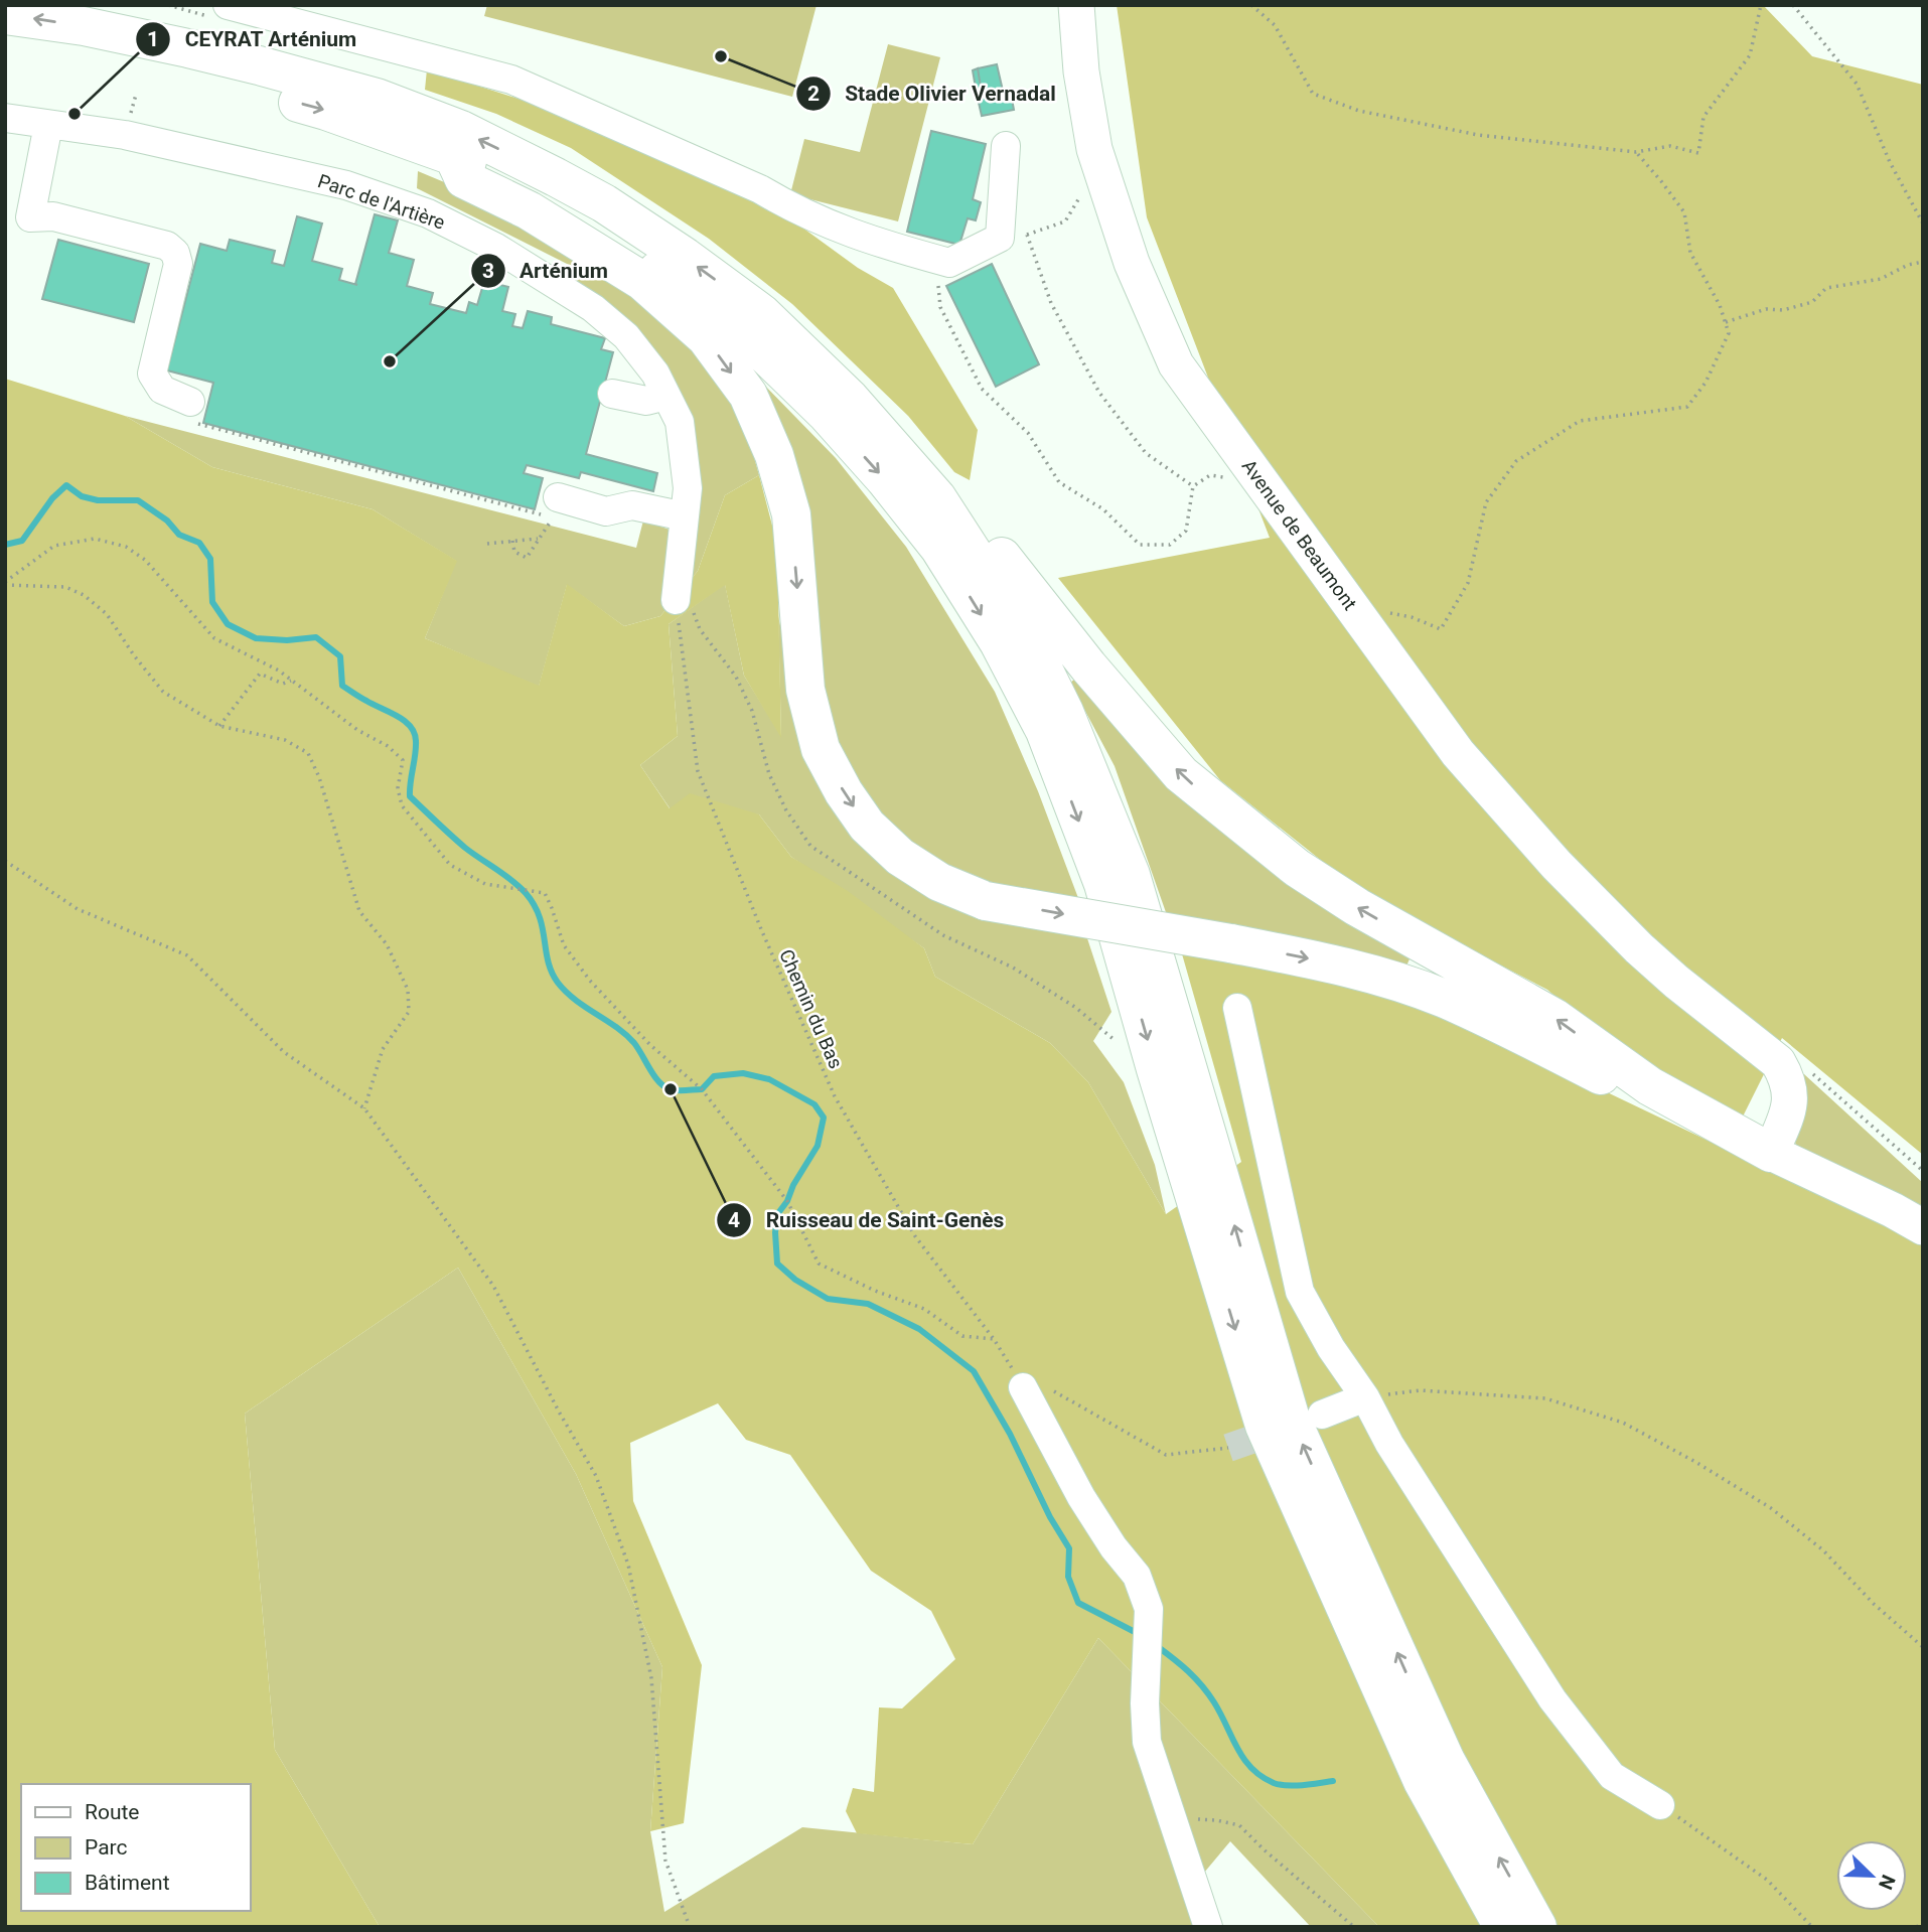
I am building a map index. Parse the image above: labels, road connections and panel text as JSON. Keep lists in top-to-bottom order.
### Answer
{
  "streets": {
    "main road": ["Avenue de Beaumont"],
    "street": ["Parc de l'Artière"],
    "path": ["Chemin du Bas"]
  },
  "crossings": [
    ["Parc de l'Artière", "Chemin du Bas"]
  ],
  "places": [
    "Stade Olivier Vernadal",
    "CEYRAT Arténium",
    "Arténium",
    "Ruisseau de Saint-Genès"
  ],
  "legend": ["Route", "Parc", "Bâtiment"],
  "north": "bottom right"
}
